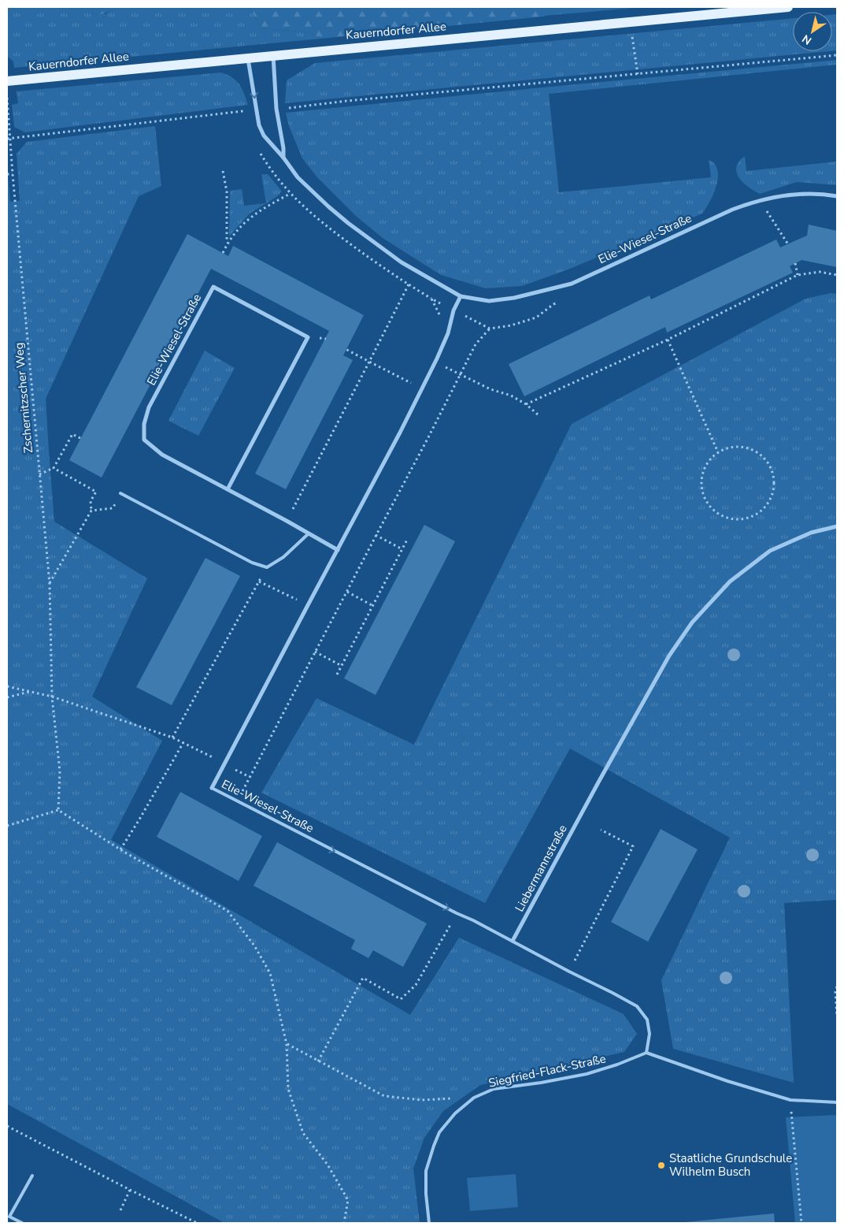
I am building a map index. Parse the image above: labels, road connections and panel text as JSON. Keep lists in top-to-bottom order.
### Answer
{
  "streets": {
    "main road": ["Kauerndorfer Allee"],
    "street": ["Elie-Wiesel-Straße", "Liebermannstraße"],
    "lane": ["Siegfried-Flack-Straße"],
    "path": ["Zschernitzscher Weg"]
  },
  "crossings": [
    ["Kauerndorfer Allee", "Elie-Wiesel-Straße"],
    ["Elie-Wiesel-Straße", "Liebermannstraße"]
  ],
  "places": ["Staatliche Grundschule Wilhelm Busch"],
  "north": "bottom left"
}
